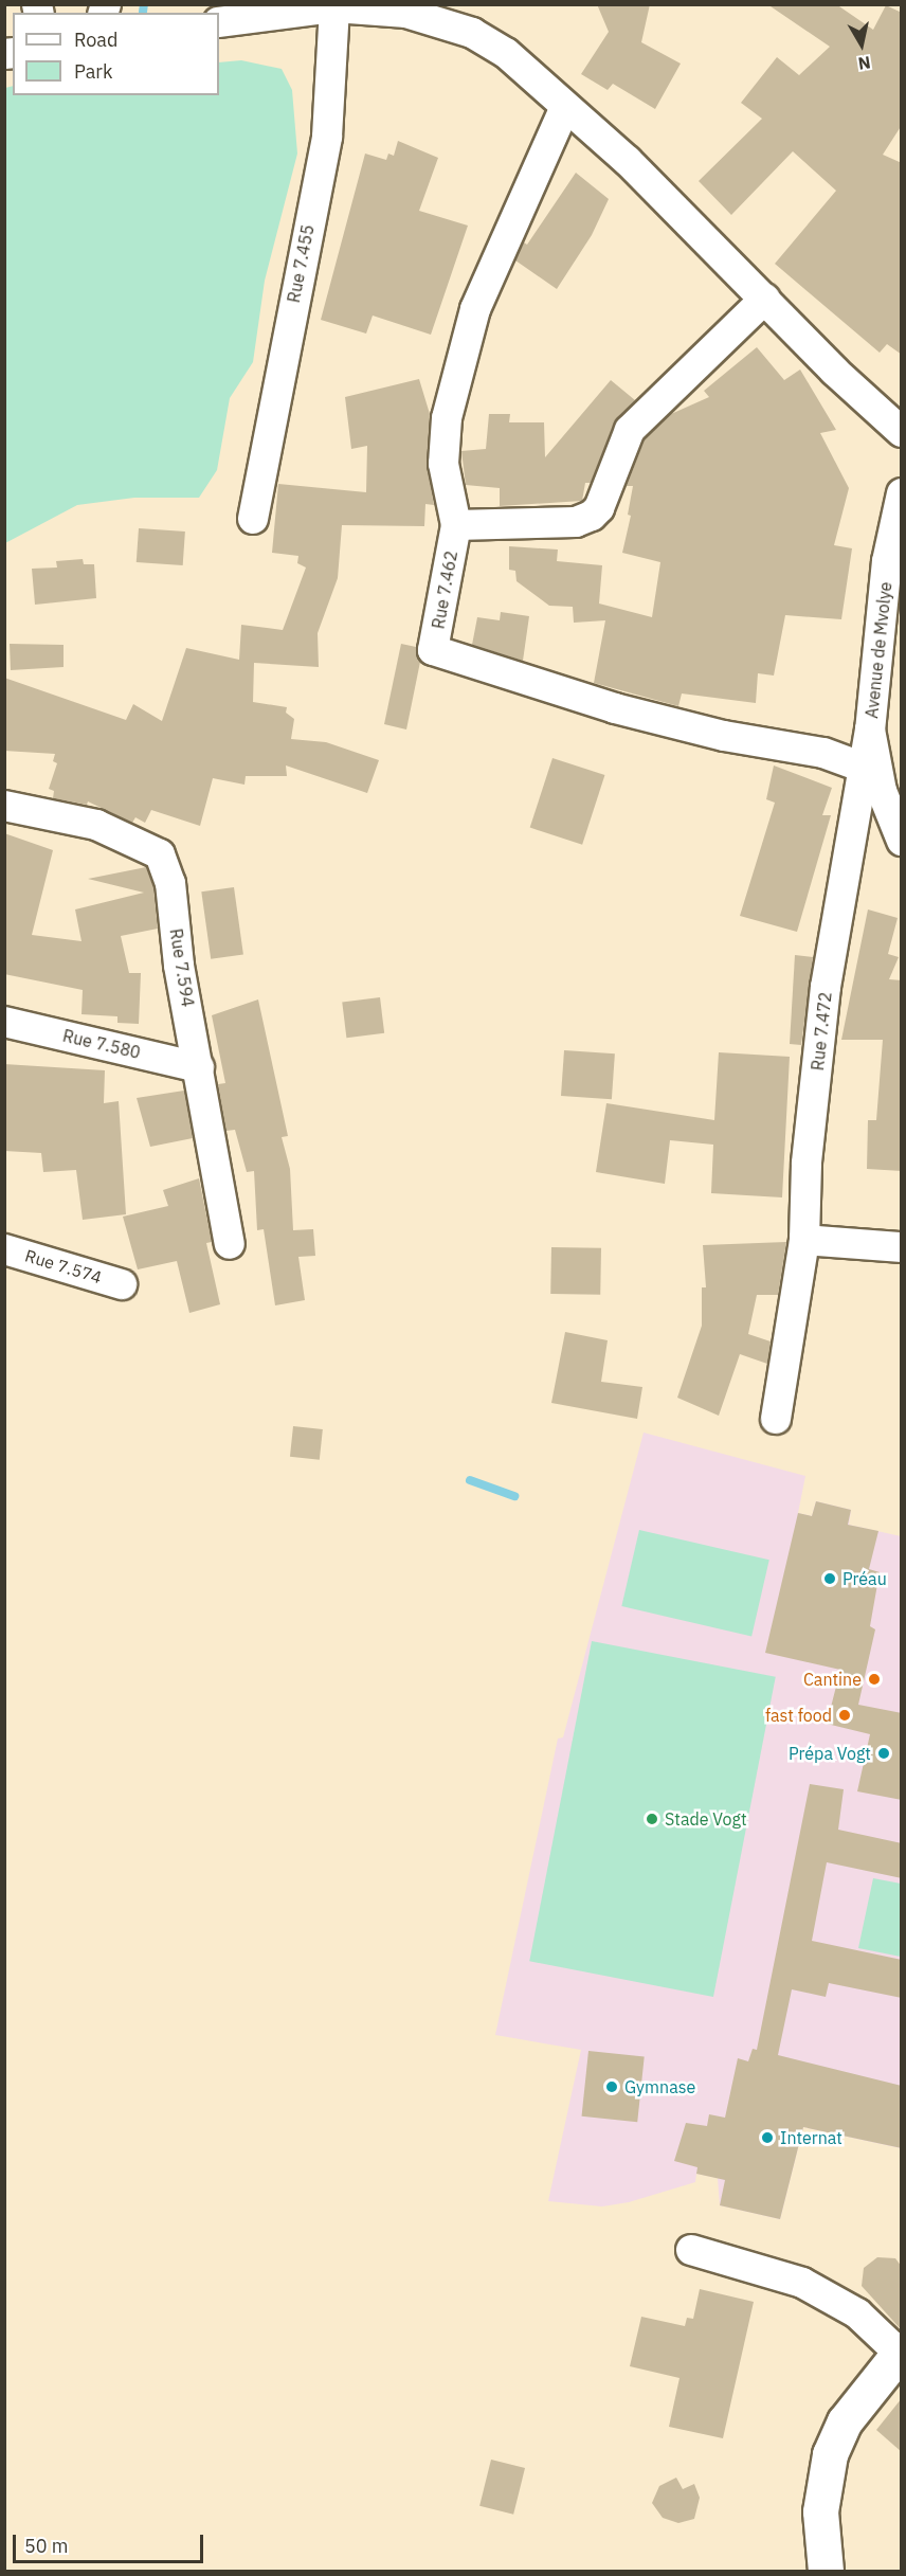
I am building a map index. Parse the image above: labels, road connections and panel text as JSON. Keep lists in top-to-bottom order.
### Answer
{
  "streets": {
    "street": [
      "Rue 7.455",
      "Rue 7.462",
      "Avenue de Mvolye",
      "Rue 7.594",
      "Rue 7.472",
      "Rue 7.580",
      "Rue 7.574"
    ]
  },
  "crossings": [
    ["Rue 7.462", "Rue 7.472"],
    ["Avenue de Mvolye", "Rue 7.472"],
    ["Rue 7.594", "Rue 7.580"]
  ],
  "places": [
    "Préau",
    "Cantine",
    "fast food",
    "Prépa Vogt",
    "Stade Vogt",
    "Gymnase",
    "Internat"
  ],
  "legend": ["Road", "Park"],
  "scale_bar": "50 m",
  "north": "bottom"
}
